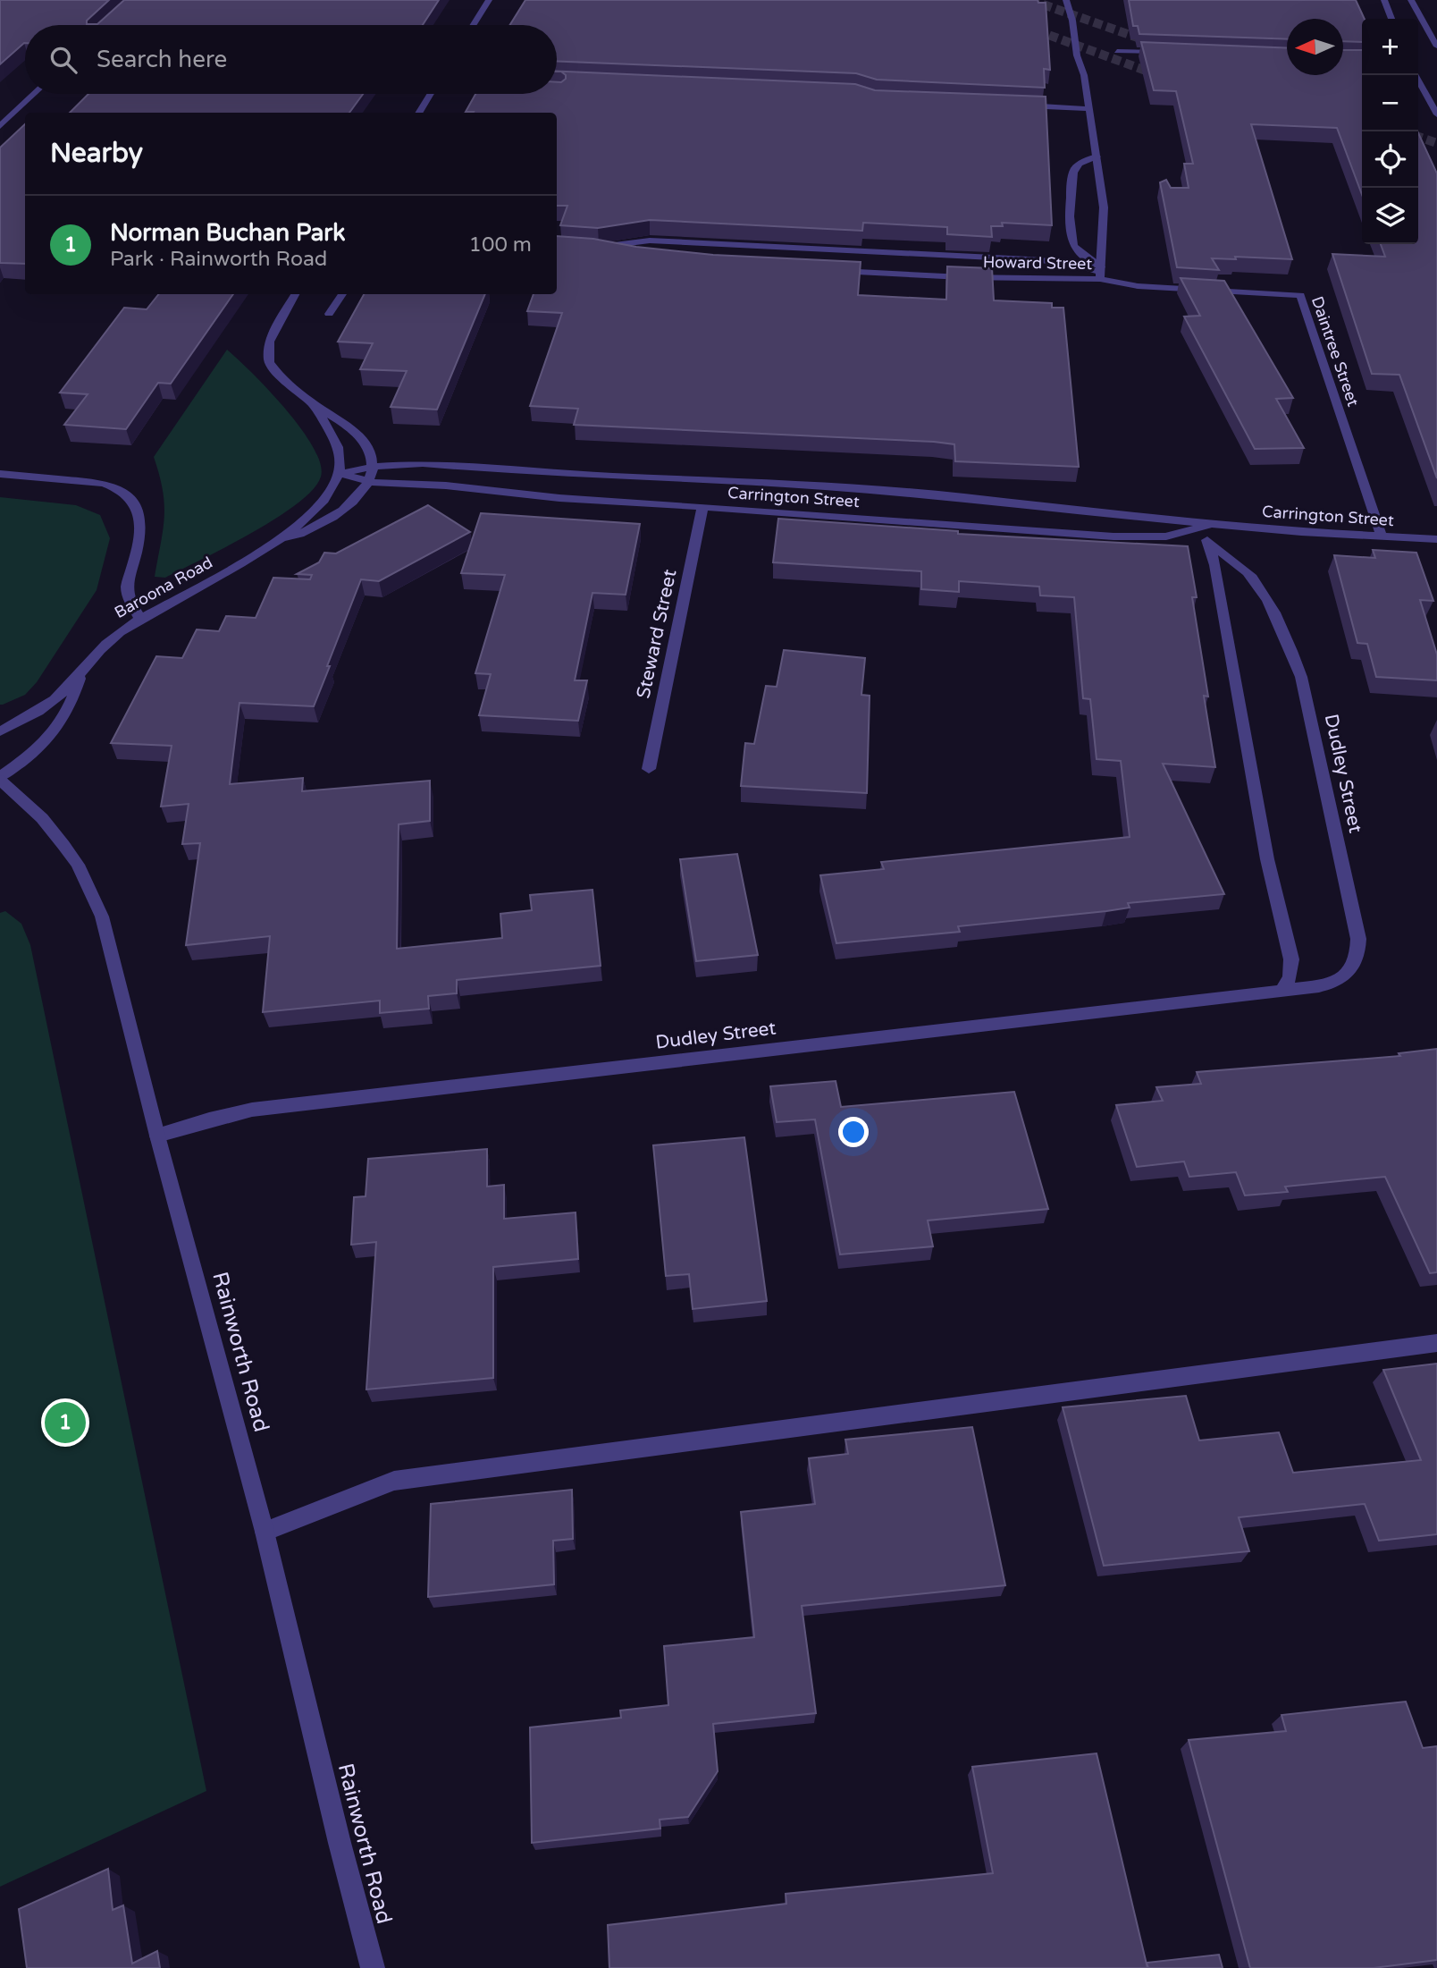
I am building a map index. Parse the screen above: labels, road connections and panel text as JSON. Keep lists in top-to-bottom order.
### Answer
{
  "streets": {
    "street": [
      "Howard Street",
      "Daintree Street",
      "Carrington Street",
      "Baroona Road",
      "Steward Street",
      "Dudley Street",
      "Rainworth Road"
    ]
  },
  "crossings": [
    ["Howard Street", "Daintree Street"],
    ["Daintree Street", "Carrington Street"],
    ["Carrington Street", "Baroona Road"],
    ["Carrington Street", "Steward Street"],
    ["Carrington Street", "Dudley Street"],
    ["Baroona Road", "Rainworth Road"],
    ["Dudley Street", "Rainworth Road"]
  ],
  "north": "left",
  "page": {
    "map_buttons": ["+", "−"],
    "search": "Search here",
    "heading": "Nearby",
    "list": [
      {
        "mark": "1",
        "name": "Norman Buchan Park",
        "note": "Park · Rainworth Road",
        "value": "100 m"
      }
    ],
    "pins": "1"
  }
}
